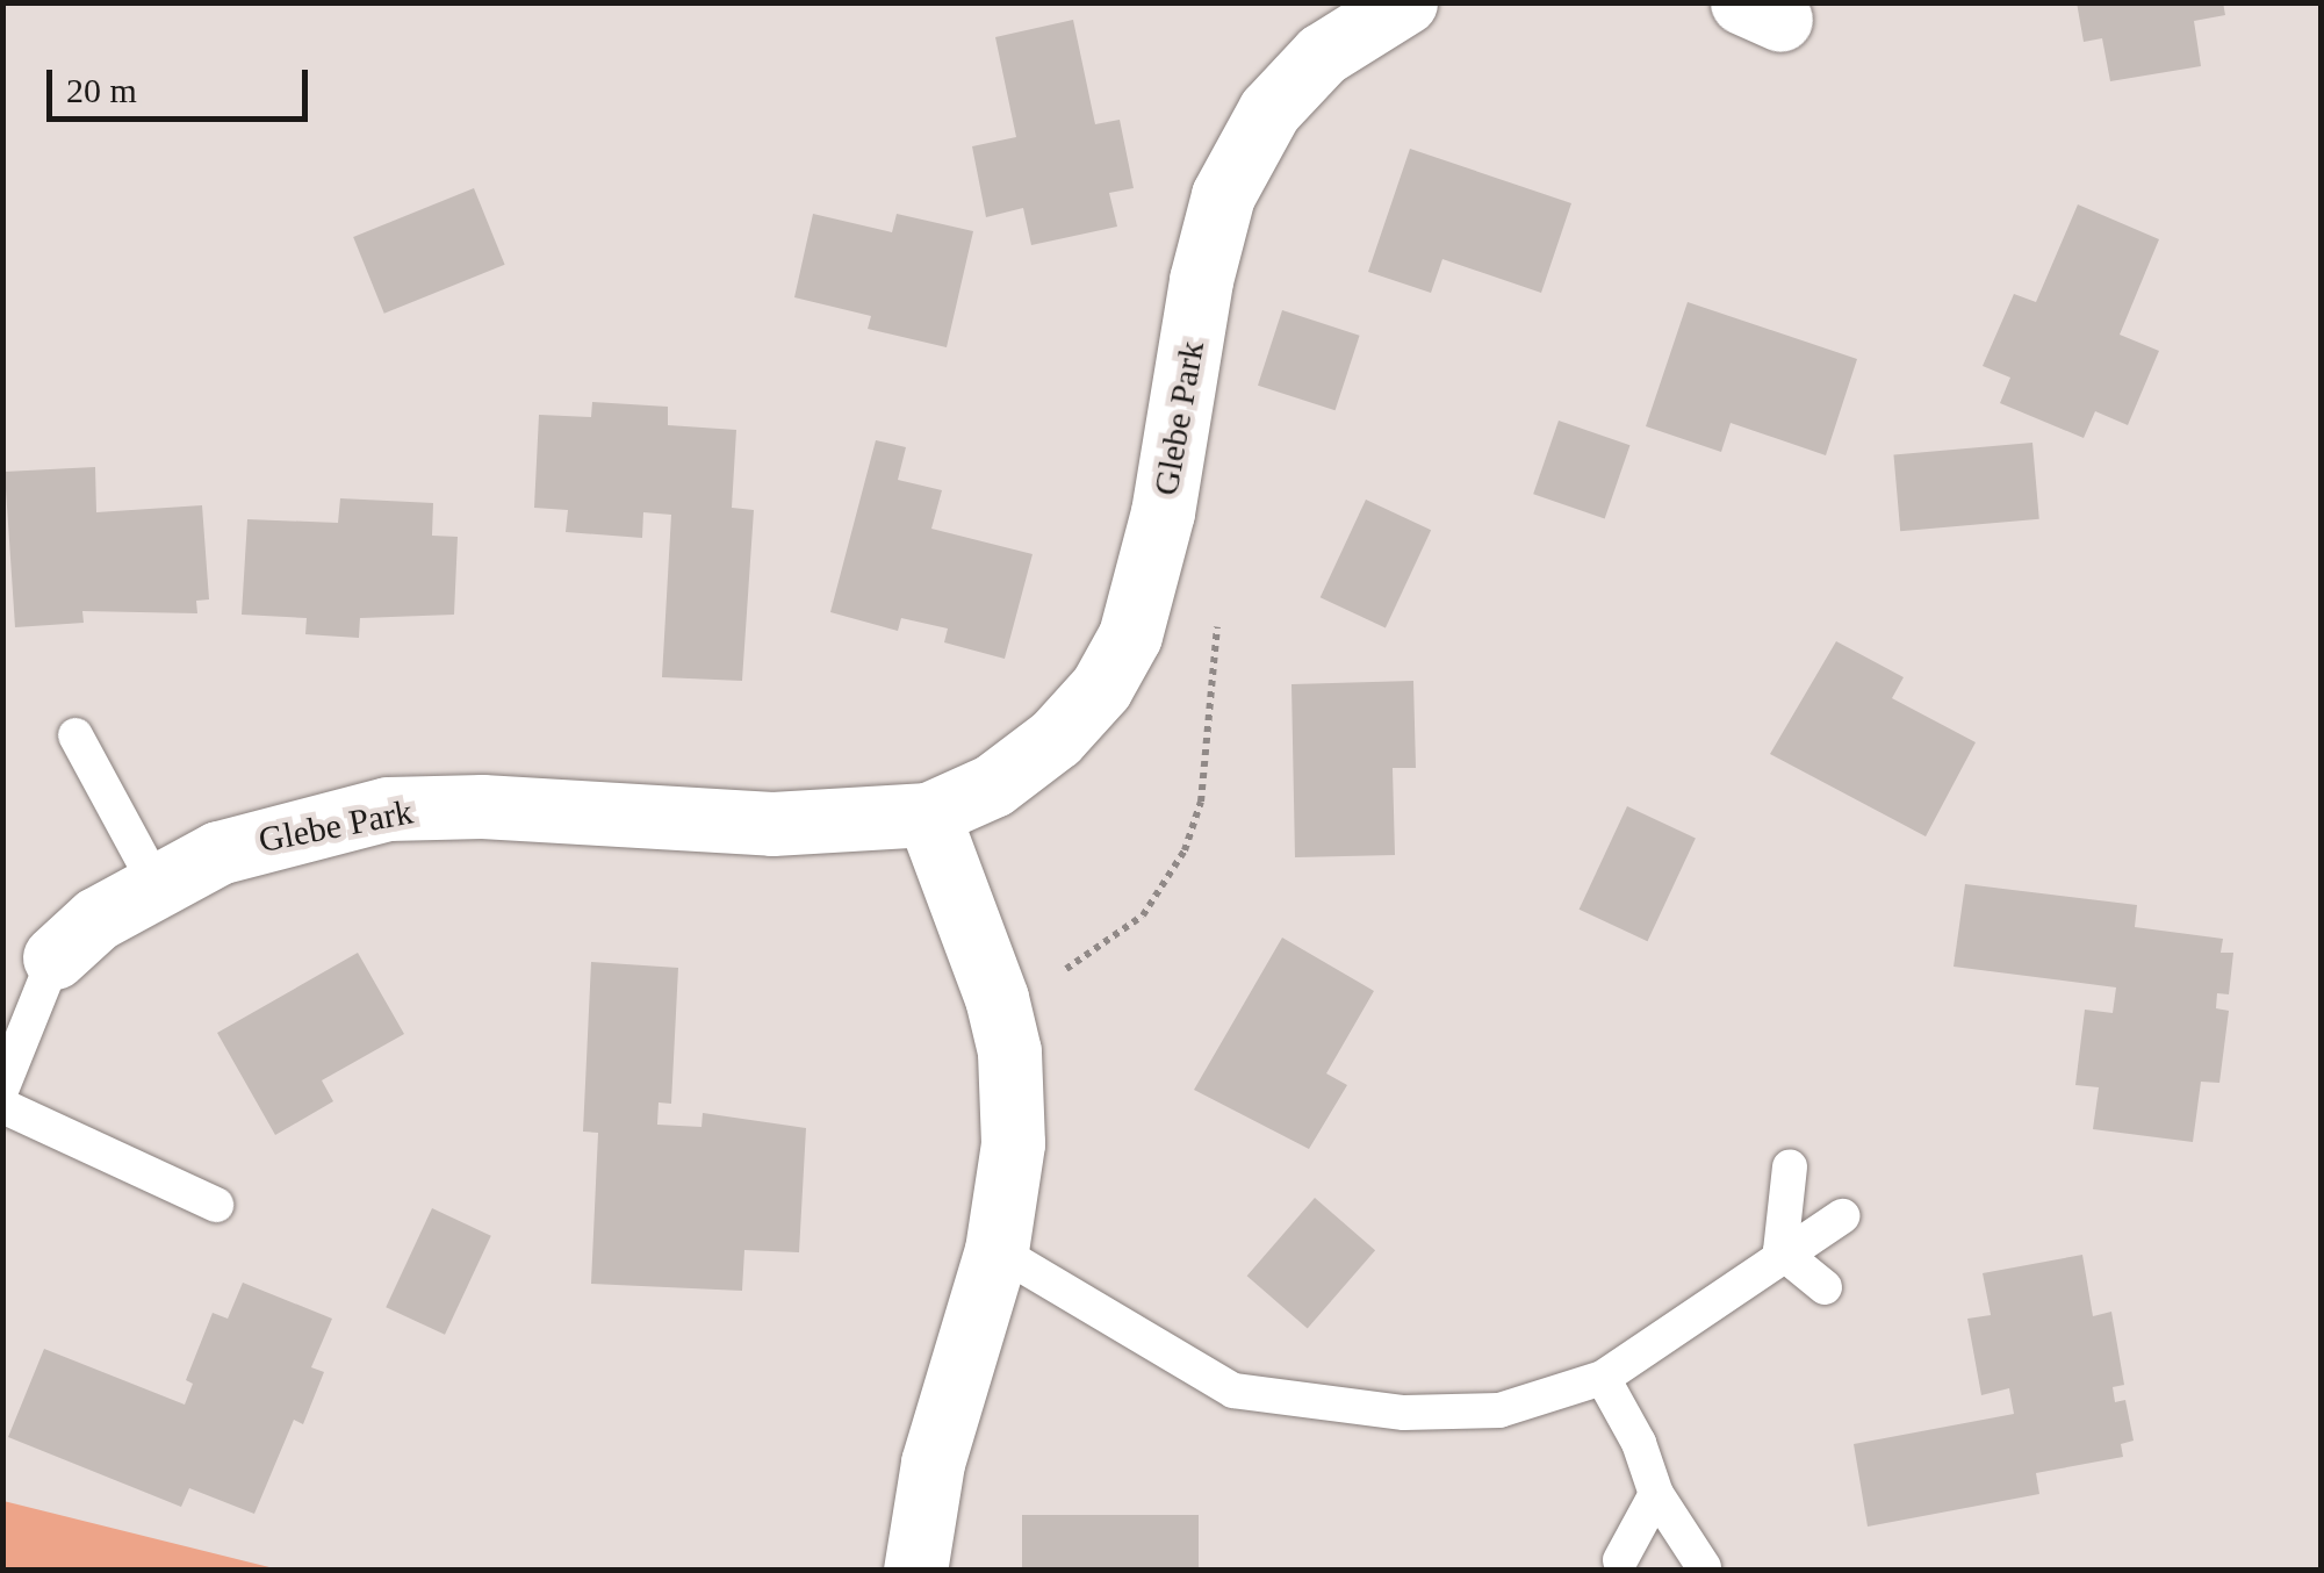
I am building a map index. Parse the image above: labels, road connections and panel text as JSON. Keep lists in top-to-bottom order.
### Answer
{
  "streets": {
    "street": ["Glebe Park"]
  },
  "scale_bar": "20 m"
}
